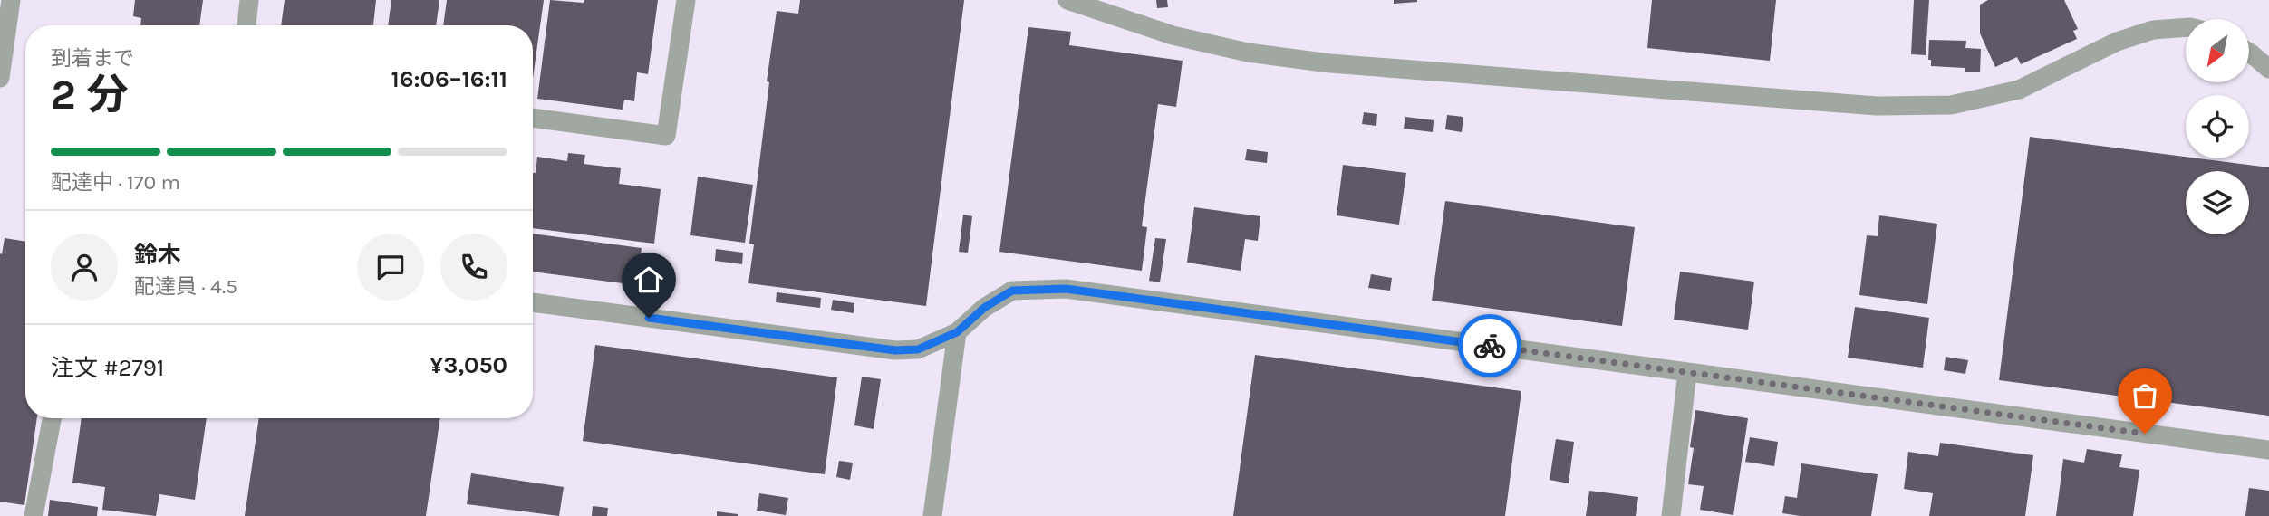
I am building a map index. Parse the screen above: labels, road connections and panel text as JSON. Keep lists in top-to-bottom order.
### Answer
{
  "north": "bottom left",
  "page": {
    "heading": ["2 分", "到着まで", "16:06–16:11"],
    "panel": [
      "鈴木",
      "配達員 · 4.5",
      "注文 #2791",
      "¥3,050"
    ],
    "bar": "配達中 · 170 m"
  }
}
